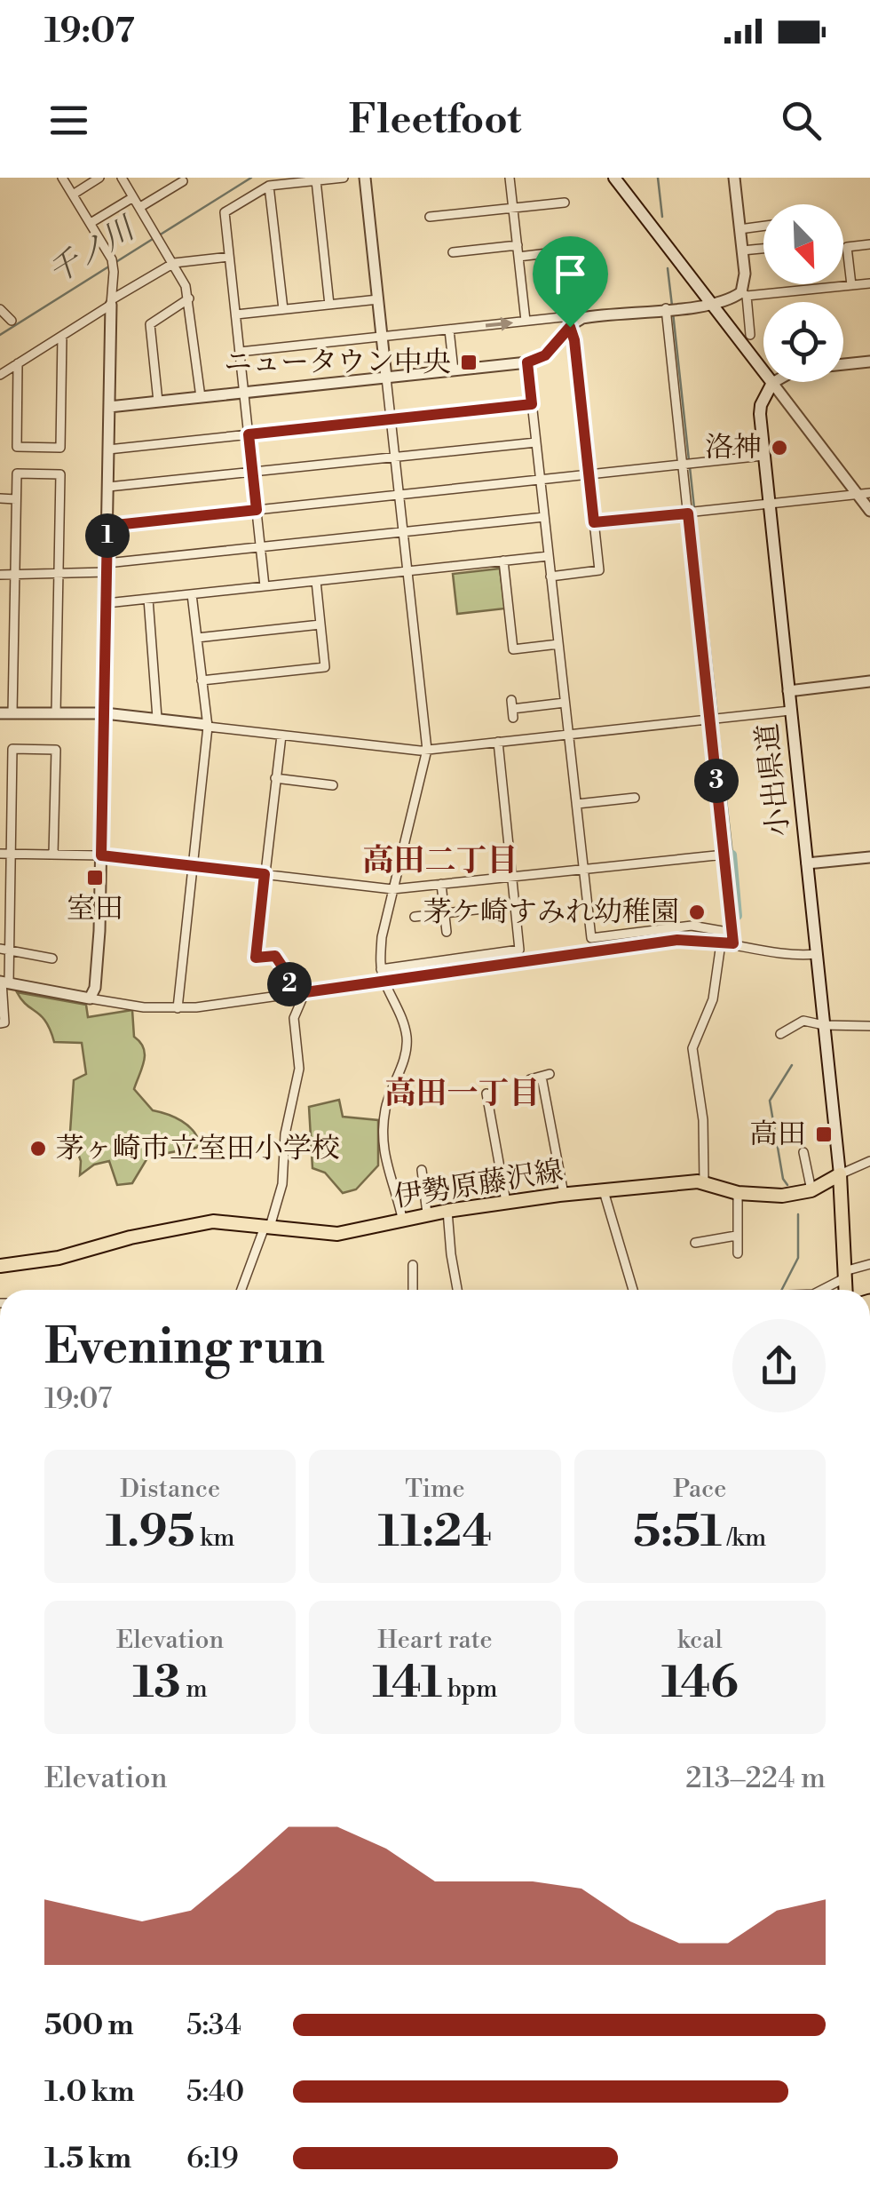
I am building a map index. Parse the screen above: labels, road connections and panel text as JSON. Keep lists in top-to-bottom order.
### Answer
{
  "streets": {
    "main road": ["小出県道", "伊勢原藤沢線"]
  },
  "crossings": [
    ["小出県道", "伊勢原藤沢線"]
  ],
  "districts": ["高田二丁目", "高田一丁目"],
  "water": ["千ノ川"],
  "places": {
    "transit": ["ニュータウン中央", "室田", "高田"],
    "other": ["洛神", "茅ケ崎すみれ幼稚園", "茅ヶ崎市立室田小学校"]
  },
  "north": "bottom right",
  "page": {
    "status": "19:07",
    "header": "Fleetfoot",
    "pins": ["1", "3", "2"],
    "heading": ["Evening run", "19:07"],
    "stats": [
      ["Distance", "1.95 km"],
      ["Time", "11:24"],
      ["Pace", "5:51 /km"],
      ["Elevation", "13 m"],
      ["Heart rate", "141 bpm"],
      ["kcal", "146"]
    ],
    "chart": ["Elevation", "213–224 m"],
    "list": [
      {
        "name": "500 m",
        "note": "5:34"
      },
      {
        "name": "1.0 km",
        "note": "5:40"
      },
      {
        "name": "1.5 km",
        "note": "6:19"
      }
    ]
  }
}
